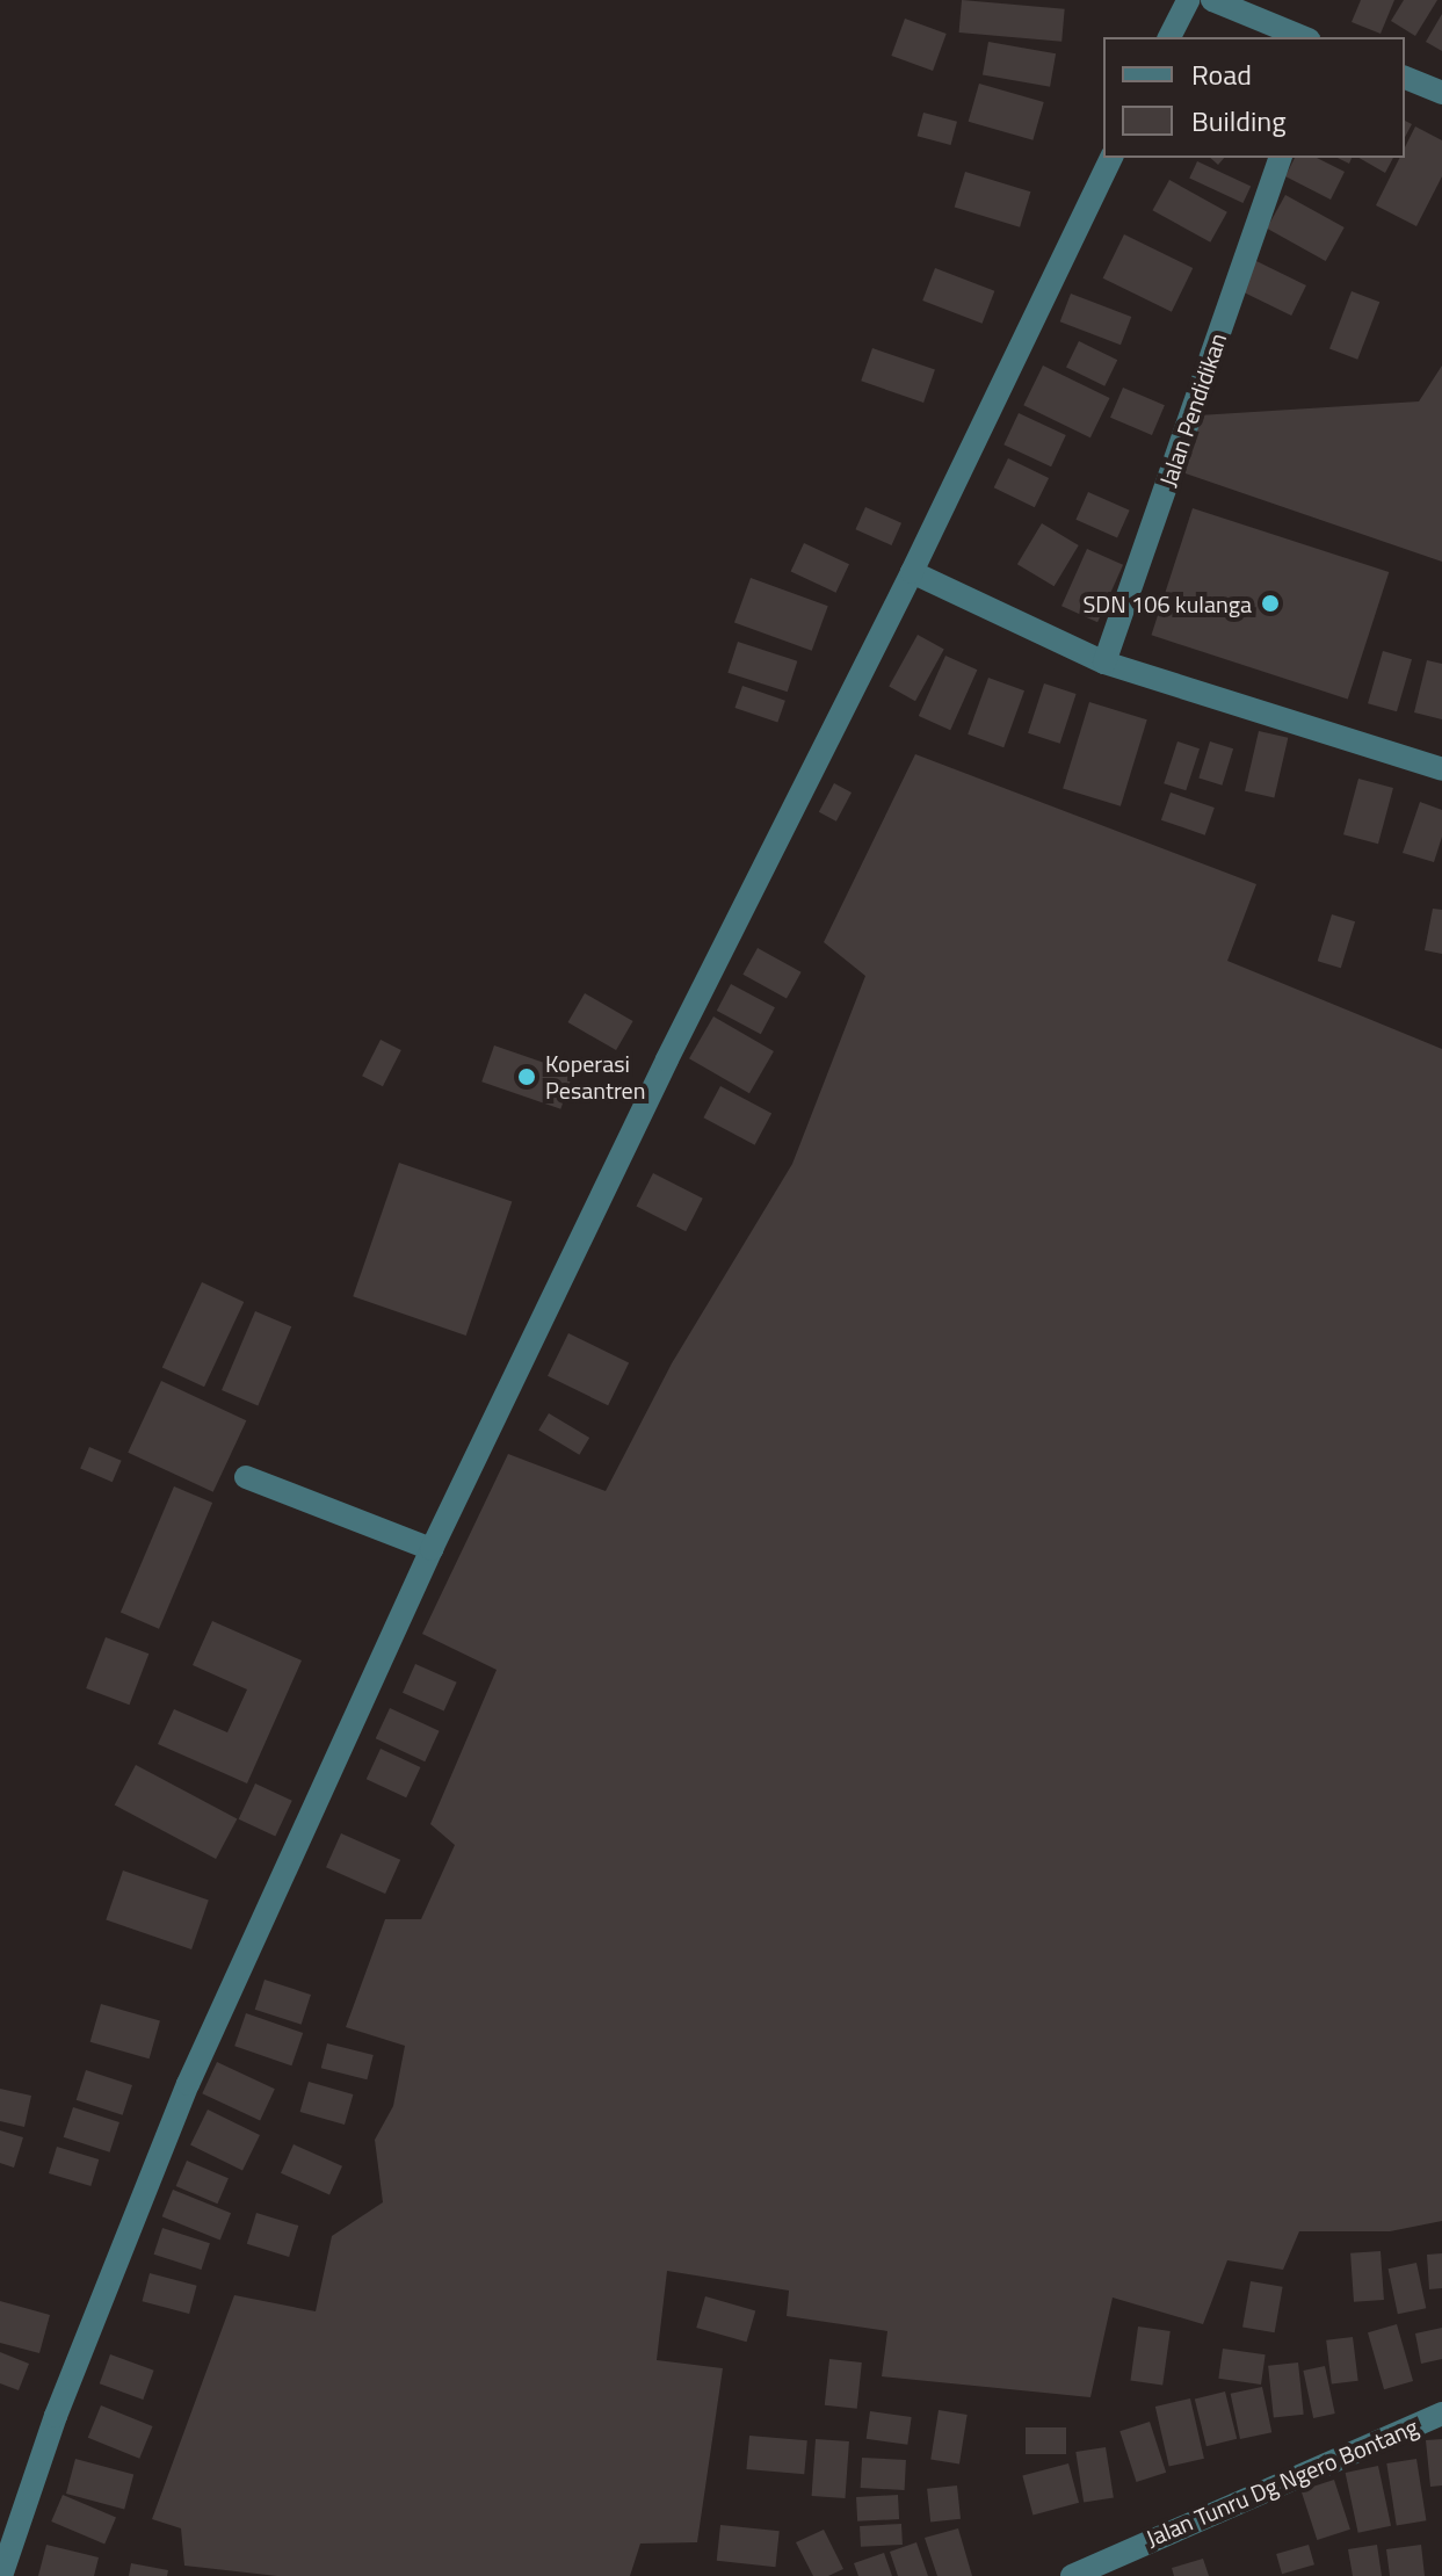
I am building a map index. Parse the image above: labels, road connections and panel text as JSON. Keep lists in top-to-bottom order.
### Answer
{
  "streets": {
    "street": ["Jalan Pendidikan", "Jalan Tunru Dg Ngero Bontang"]
  },
  "places": ["SDN 106 kulanga", "Koperasi Pesantren"],
  "legend": ["Road", "Building"]
}
